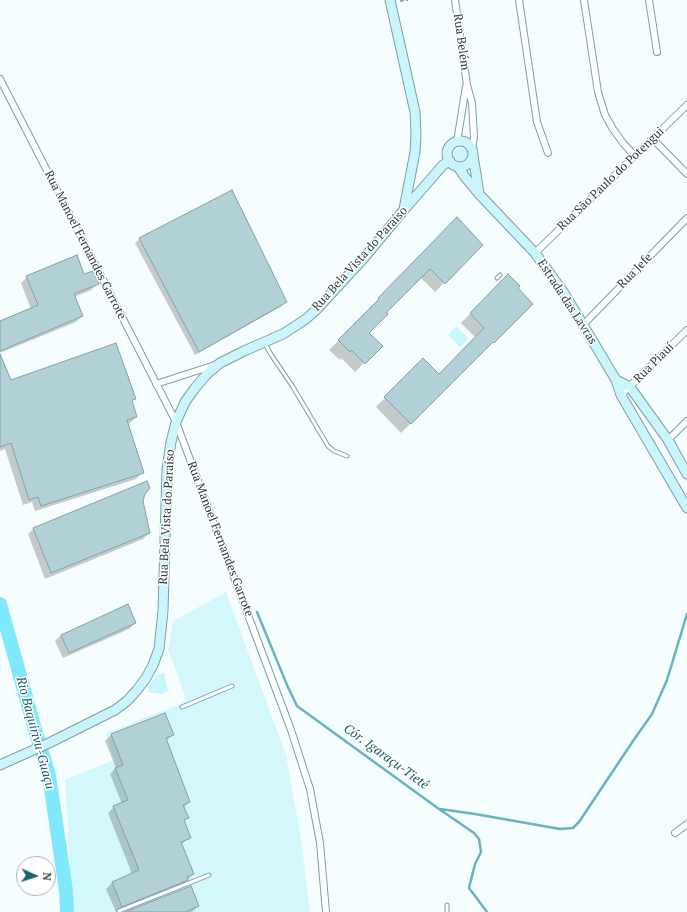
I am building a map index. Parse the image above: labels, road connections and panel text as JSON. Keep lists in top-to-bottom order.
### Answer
{
  "streets": {
    "main road": ["Rua Bela Vista do Paraíso", "Estrada das Lavras"],
    "street": [
      "Rua Belém",
      "Rua São Paulo do Potengui",
      "Rua Manoel Fernandes Garrote",
      "Rua Jefe",
      "Rua Piauí"
    ]
  },
  "crossings": [
    ["Rua Belém", "Rua Bela Vista do Paraíso"],
    ["Rua Belém", "Estrada das Lavras"],
    ["Rua São Paulo do Potengui", "Estrada das Lavras"],
    ["Rua Manoel Fernandes Garrote", "Rua Bela Vista do Paraíso"],
    ["Rua Bela Vista do Paraíso", "Estrada das Lavras"],
    ["Rua Jefe", "Estrada das Lavras"],
    ["Estrada das Lavras", "Rua Piauí"]
  ],
  "water": ["Rio Baquirivu-Guaçu", "Cór. Igaraçu-Tietê"],
  "north": "right"
}
